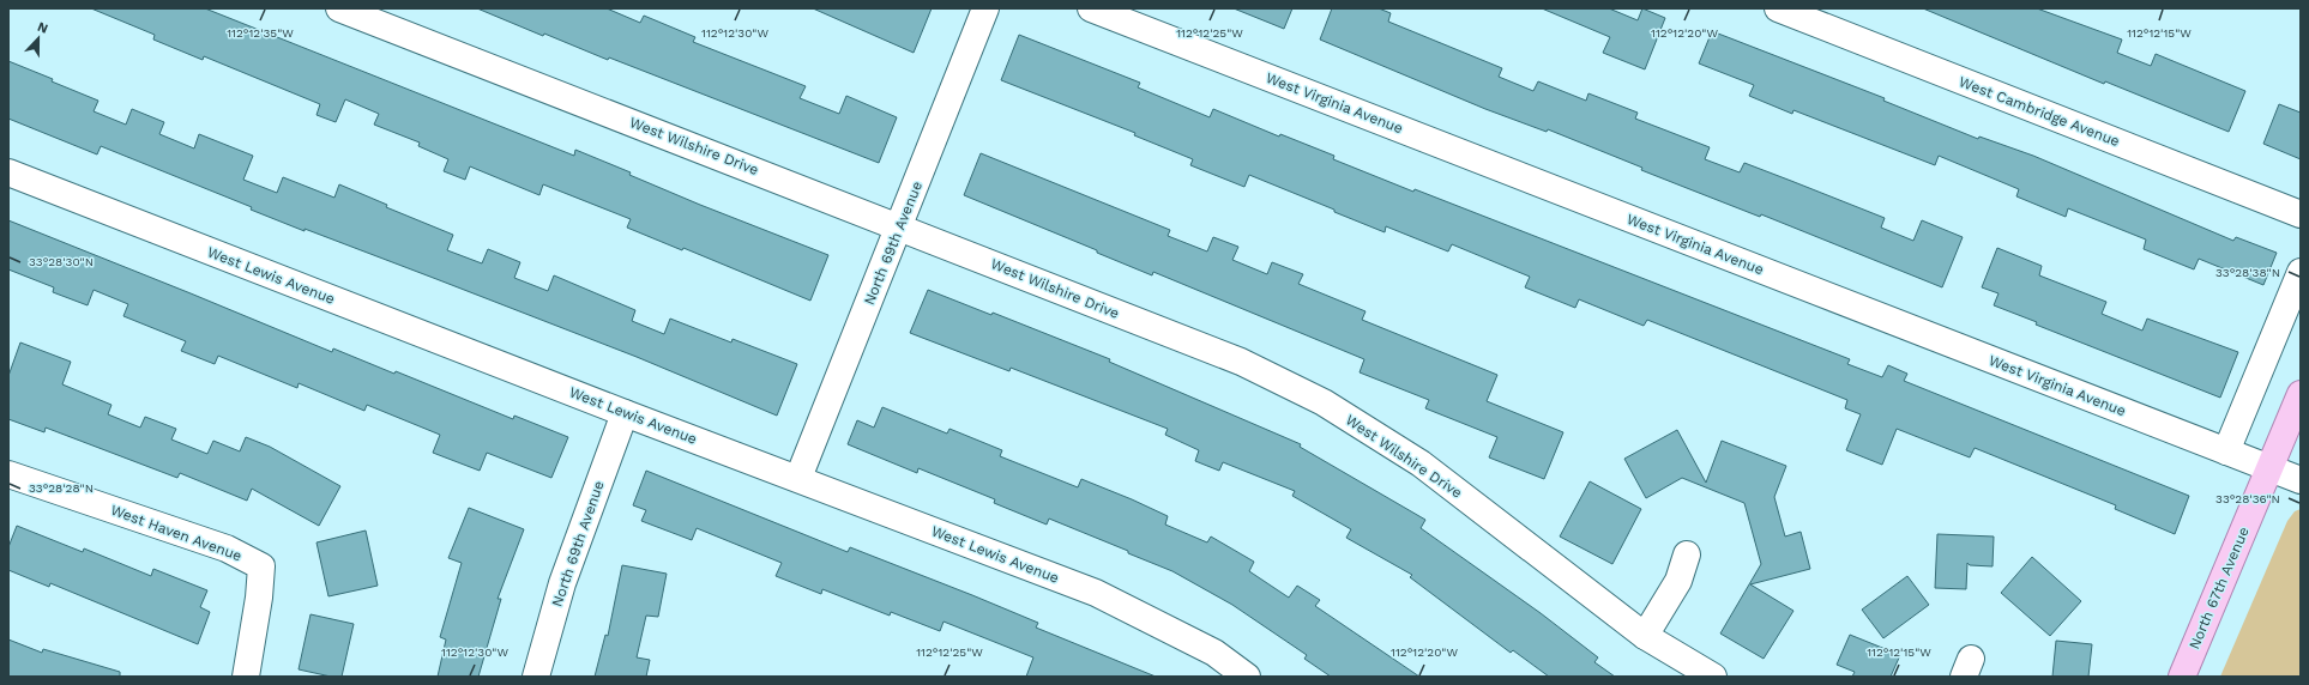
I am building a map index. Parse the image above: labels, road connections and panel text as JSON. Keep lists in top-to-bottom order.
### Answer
{
  "streets": {
    "main road": ["North 67th Avenue"],
    "street": [
      "West Virginia Avenue",
      "West Cambridge Avenue",
      "West Wilshire Drive",
      "North 69th Avenue",
      "West Lewis Avenue",
      "West Haven Avenue"
    ]
  },
  "crossings": [
    ["West Virginia Avenue", "North 67th Avenue"],
    ["West Wilshire Drive", "North 69th Avenue"],
    ["North 69th Avenue", "West Lewis Avenue"]
  ],
  "north": "top",
  "coordinates": [
    "112°12'20\"W",
    "112°12'15\"W",
    "112°12'35\"W",
    "112°12'30\"W",
    "112°12'25\"W",
    "33°28'30\"N",
    "33°28'38\"N",
    "33°28'28\"N",
    "33°28'36\"N"
  ]
}
